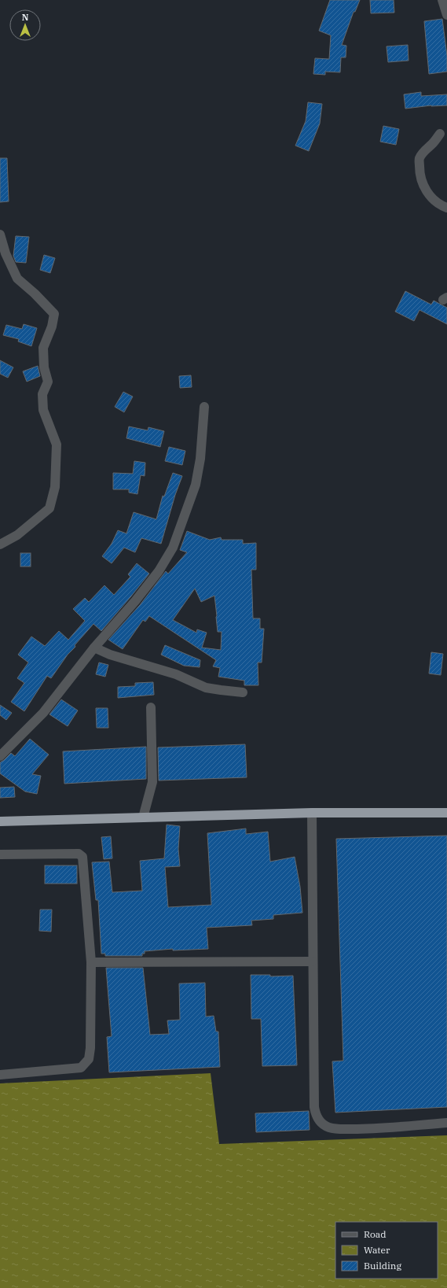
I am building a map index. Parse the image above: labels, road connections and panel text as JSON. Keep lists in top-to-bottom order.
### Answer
{
  "legend": ["Road", "Water", "Building"],
  "north": "top"
}
